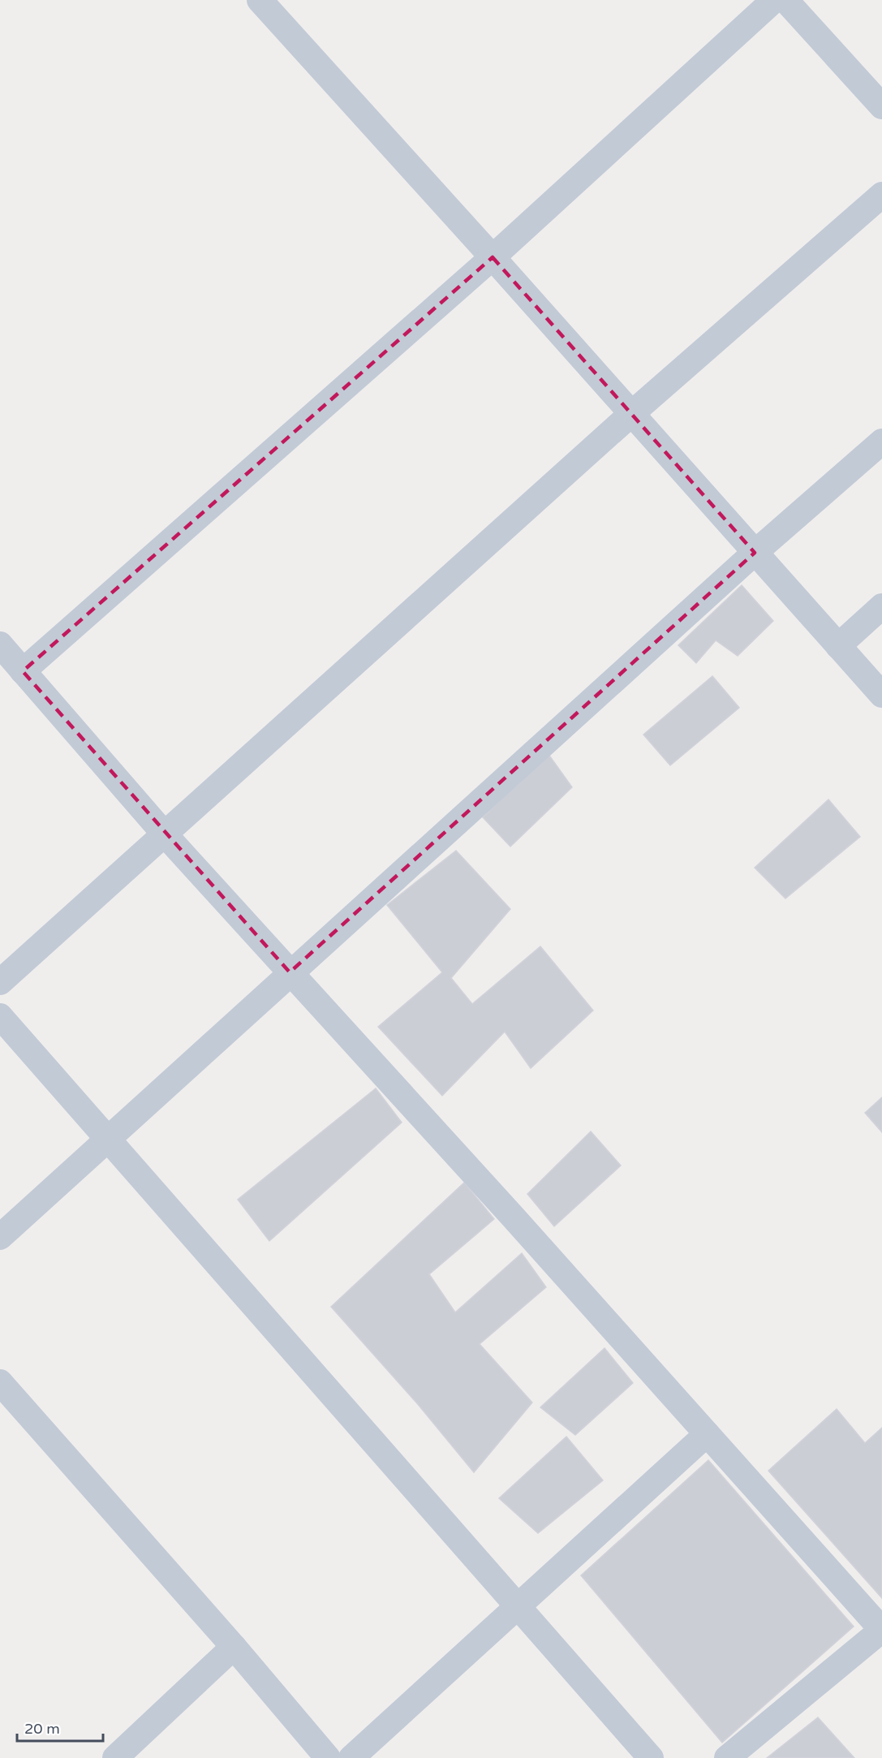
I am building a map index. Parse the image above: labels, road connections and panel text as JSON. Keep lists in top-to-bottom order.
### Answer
{
  "scale_bar": "20 m"
}
